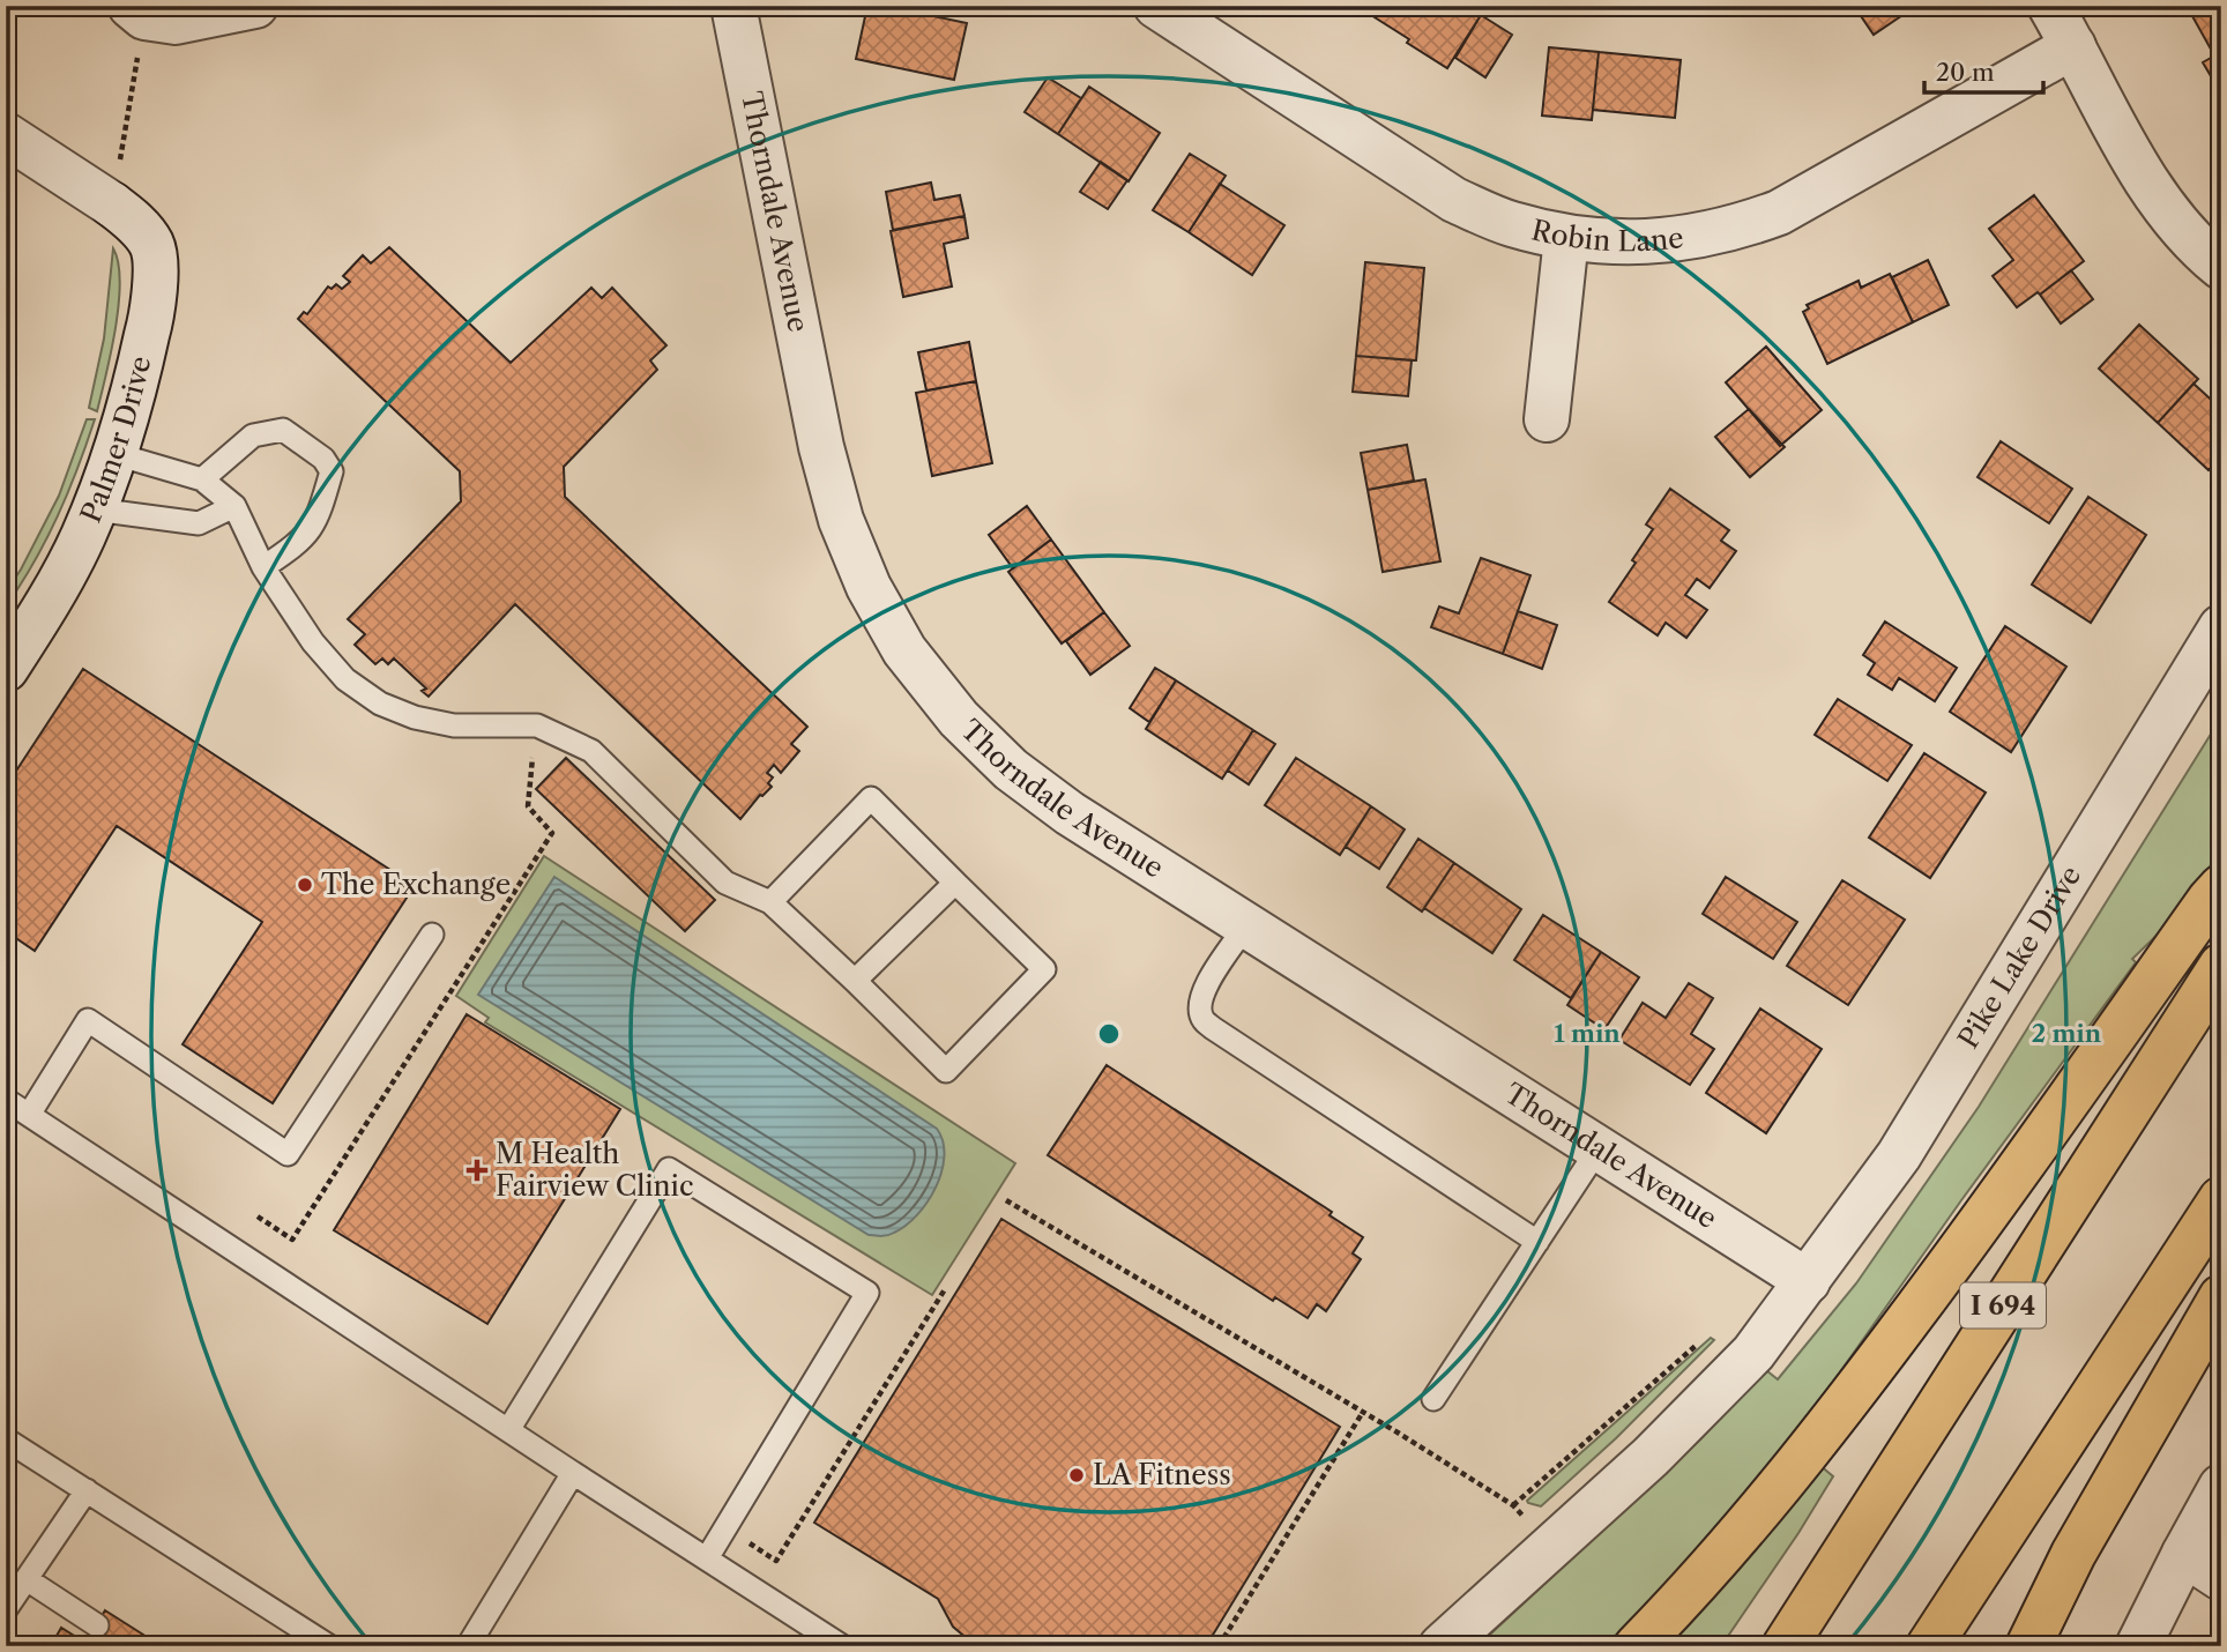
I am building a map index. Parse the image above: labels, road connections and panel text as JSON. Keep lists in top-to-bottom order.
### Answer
{
  "streets": {
    "highway": ["I 694"],
    "street": [
      "Thorndale Avenue",
      "Robin Lane",
      "Palmer Drive",
      "Pike Lake Drive"
    ]
  },
  "crossings": [
    ["Thorndale Avenue", "Pike Lake Drive"]
  ],
  "places": {
    "other": ["The Exchange", "LA Fitness"],
    "health": ["M Health Fairview Clinic"]
  },
  "scale_bar": "20 m",
  "rings": ["1 min", "2 min"]
}
